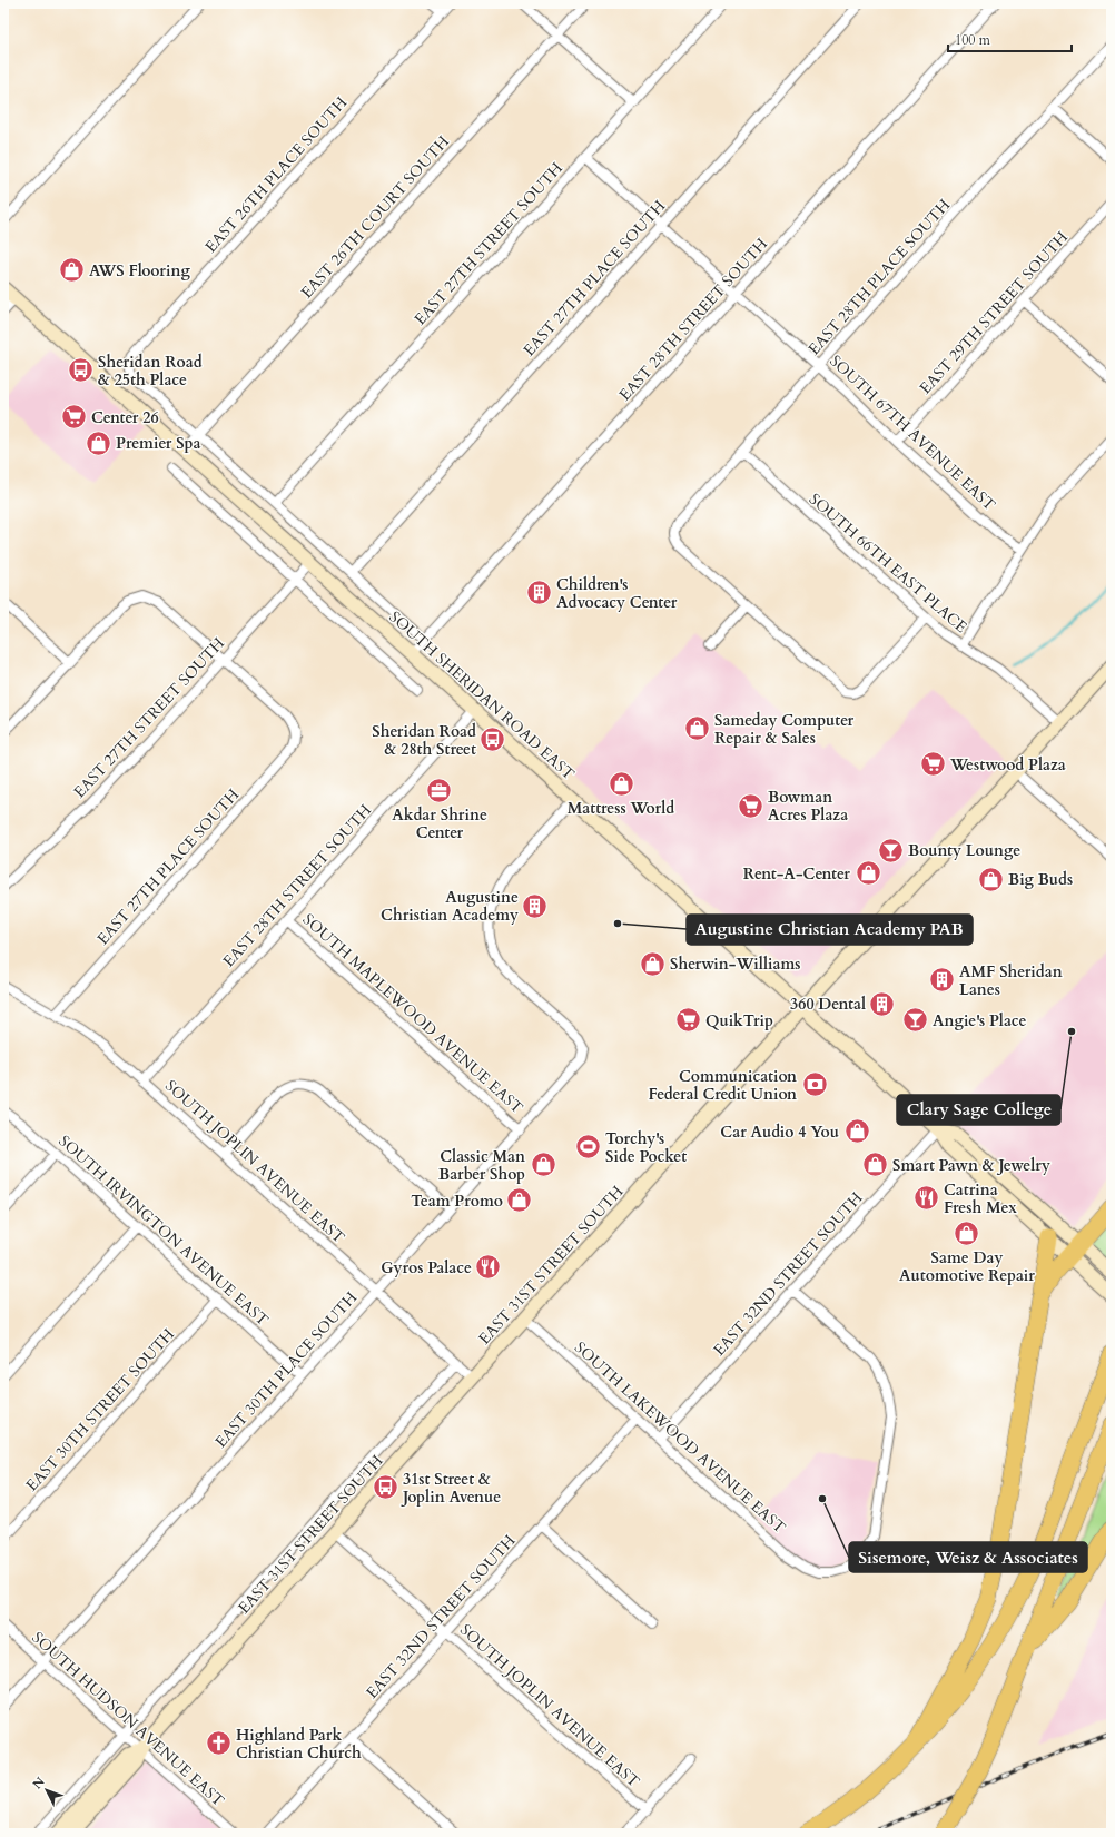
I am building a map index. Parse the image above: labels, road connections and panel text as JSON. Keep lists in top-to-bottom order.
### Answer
{
  "streets": {
    "main road": ["SOUTH SHERIDAN ROAD EAST", "EAST 31ST STREET SOUTH"],
    "street": [
      "EAST 26TH PLACE SOUTH",
      "EAST 26TH COURT SOUTH",
      "EAST 27TH STREET SOUTH",
      "EAST 28TH PLACE SOUTH",
      "EAST 27TH PLACE SOUTH",
      "EAST 29TH STREET SOUTH",
      "EAST 28TH STREET SOUTH",
      "SOUTH 67TH AVENUE EAST",
      "SOUTH 66TH EAST PLACE",
      "SOUTH MAPLEWOOD AVENUE EAST",
      "SOUTH JOPLIN AVENUE EAST",
      "SOUTH IRVINGTON AVENUE EAST",
      "EAST 32ND STREET SOUTH",
      "EAST 30TH PLACE SOUTH",
      "EAST 30TH STREET SOUTH",
      "SOUTH LAKEWOOD AVENUE EAST",
      "SOUTH HUDSON AVENUE EAST"
    ]
  },
  "crossings": [
    ["EAST 26TH PLACE SOUTH", "SOUTH SHERIDAN ROAD EAST"],
    ["EAST 26TH COURT SOUTH", "SOUTH SHERIDAN ROAD EAST"],
    ["EAST 27TH STREET SOUTH", "EAST 27TH PLACE SOUTH"],
    ["EAST 27TH STREET SOUTH", "SOUTH 67TH AVENUE EAST"],
    ["EAST 27TH STREET SOUTH", "SOUTH SHERIDAN ROAD EAST"],
    ["EAST 28TH PLACE SOUTH", "SOUTH 67TH AVENUE EAST"],
    ["EAST 28TH PLACE SOUTH", "SOUTH 66TH EAST PLACE"],
    ["EAST 27TH PLACE SOUTH", "SOUTH 67TH AVENUE EAST"],
    ["EAST 27TH PLACE SOUTH", "SOUTH SHERIDAN ROAD EAST"],
    ["EAST 27TH PLACE SOUTH", "SOUTH JOPLIN AVENUE EAST"],
    ["EAST 29TH STREET SOUTH", "SOUTH 67TH AVENUE EAST"],
    ["EAST 28TH STREET SOUTH", "SOUTH 67TH AVENUE EAST"],
    ["EAST 28TH STREET SOUTH", "SOUTH SHERIDAN ROAD EAST"],
    ["EAST 28TH STREET SOUTH", "SOUTH MAPLEWOOD AVENUE EAST"],
    ["EAST 28TH STREET SOUTH", "SOUTH JOPLIN AVENUE EAST"],
    ["SOUTH 66TH EAST PLACE", "EAST 31ST STREET SOUTH"],
    ["SOUTH SHERIDAN ROAD EAST", "EAST 31ST STREET SOUTH"],
    ["SOUTH SHERIDAN ROAD EAST", "EAST 32ND STREET SOUTH"],
    ["SOUTH SHERIDAN ROAD EAST", "EAST 30TH PLACE SOUTH"],
    ["SOUTH MAPLEWOOD AVENUE EAST", "EAST 30TH PLACE SOUTH"],
    ["SOUTH JOPLIN AVENUE EAST", "EAST 31ST STREET SOUTH"],
    ["SOUTH JOPLIN AVENUE EAST", "EAST 32ND STREET SOUTH"],
    ["SOUTH JOPLIN AVENUE EAST", "EAST 30TH PLACE SOUTH"],
    ["SOUTH IRVINGTON AVENUE EAST", "EAST 30TH PLACE SOUTH"],
    ["SOUTH IRVINGTON AVENUE EAST", "EAST 30TH STREET SOUTH"],
    ["EAST 31ST STREET SOUTH", "SOUTH LAKEWOOD AVENUE EAST"],
    ["EAST 31ST STREET SOUTH", "SOUTH HUDSON AVENUE EAST"],
    ["EAST 32ND STREET SOUTH", "SOUTH LAKEWOOD AVENUE EAST"],
    ["EAST 30TH PLACE SOUTH", "SOUTH HUDSON AVENUE EAST"]
  ],
  "places": {
    "shop": [
      "AWS Flooring",
      "Premier Spa",
      "Sameday Computer Repair & Sales",
      "Mattress World",
      "Rent-A-Center",
      "Big Buds",
      "Sherwin-Williams",
      "Car Audio 4 You",
      "Classic Man Barber Shop",
      "Smart Pawn & Jewelry",
      "Team Promo",
      "Same Day Automotive Repair"
    ],
    "bus stop": ["Sheridan Road & 25th Place", "Sheridan Road & 28th Street", "31st Street & Joplin Avenue"],
    "supermarket": [
      "Center 26",
      "Westwood Plaza",
      "Bowman Acres Plaza",
      "QuikTrip"
    ],
    "building": [
      "Children's Advocacy Center",
      "Augustine Christian Academy",
      "AMF Sheridan Lanes",
      "360 Dental"
    ],
    "office": ["Akdar Shrine Center"],
    "bar": ["Bounty Lounge", "Angie's Place"],
    "other": ["Augustine Christian Academy PAB", "Clary Sage College", "Sisemore, Weisz & Associates"],
    "bank": ["Communication Federal Credit Union"],
    "sports": ["Torchy's Side Pocket"],
    "restaurant": ["Catrina Fresh Mex", "Gyros Palace"],
    "church": ["Highland Park Christian Church"]
  },
  "scale_bar": "100 m",
  "north": "top left"
}
